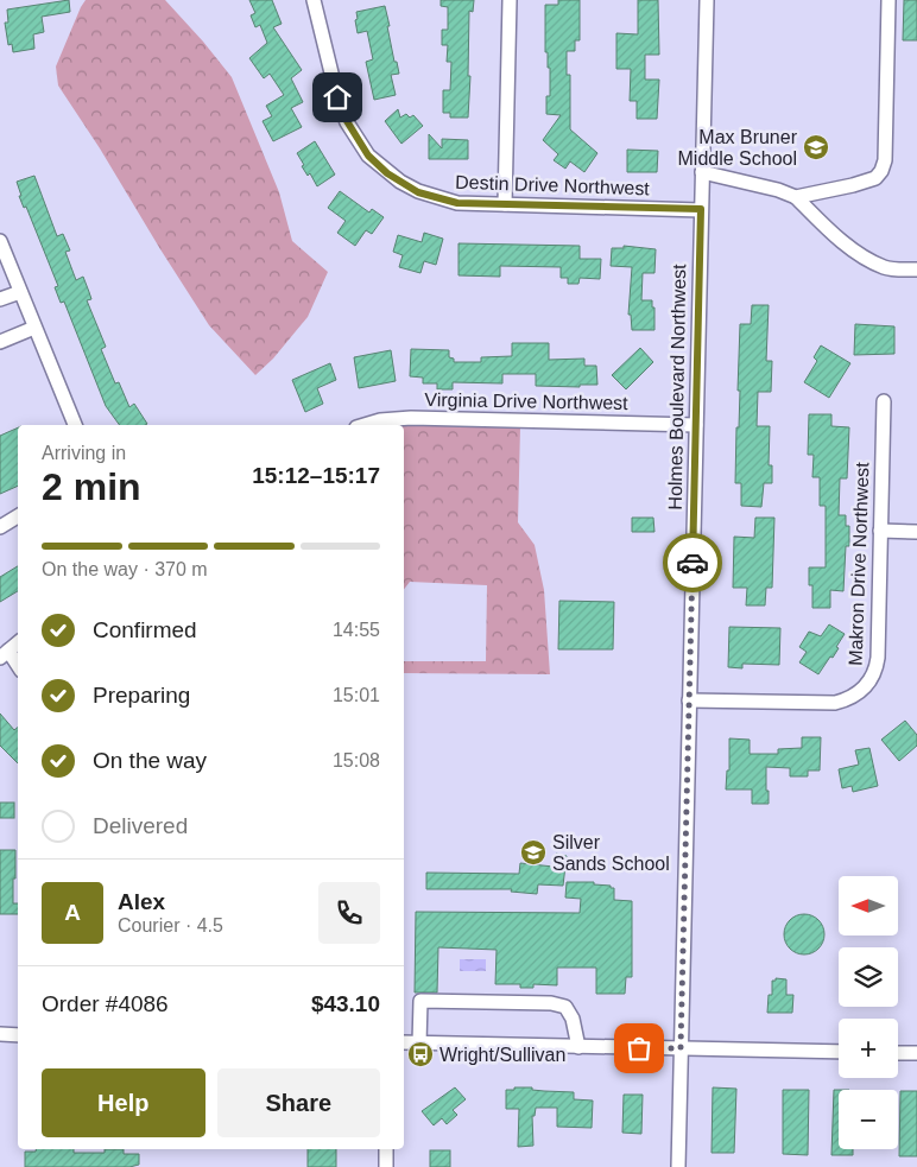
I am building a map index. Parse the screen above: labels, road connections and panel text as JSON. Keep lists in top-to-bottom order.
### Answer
{
  "streets": {
    "street": [
      "Destin Drive Northwest",
      "Holmes Boulevard Northwest",
      "Virginia Drive Northwest",
      "Makron Drive Northwest"
    ]
  },
  "crossings": [
    ["Destin Drive Northwest", "Holmes Boulevard Northwest"],
    ["Holmes Boulevard Northwest", "Virginia Drive Northwest"],
    ["Holmes Boulevard Northwest", "Makron Drive Northwest"]
  ],
  "places": {
    "school or university": ["Max Bruner Middle School", "Silver Sands School"],
    "bus stop": ["Wright/Sullivan"]
  },
  "north": "left",
  "page": {
    "heading": ["2 min", "Arriving in", "15:12–15:17"],
    "panel": [
      "Alex",
      "Courier · 4.5",
      "Order #4086",
      "$43.10"
    ],
    "bar": "On the way · 370 m",
    "list": [
      ["Confirmed", "14:55"],
      ["Preparing", "15:01"],
      ["On the way", "15:08"],
      "Delivered"
    ],
    "map_buttons": ["+", "−"],
    "round": "A",
    "buttons": ["Help", "Share"]
  }
}
